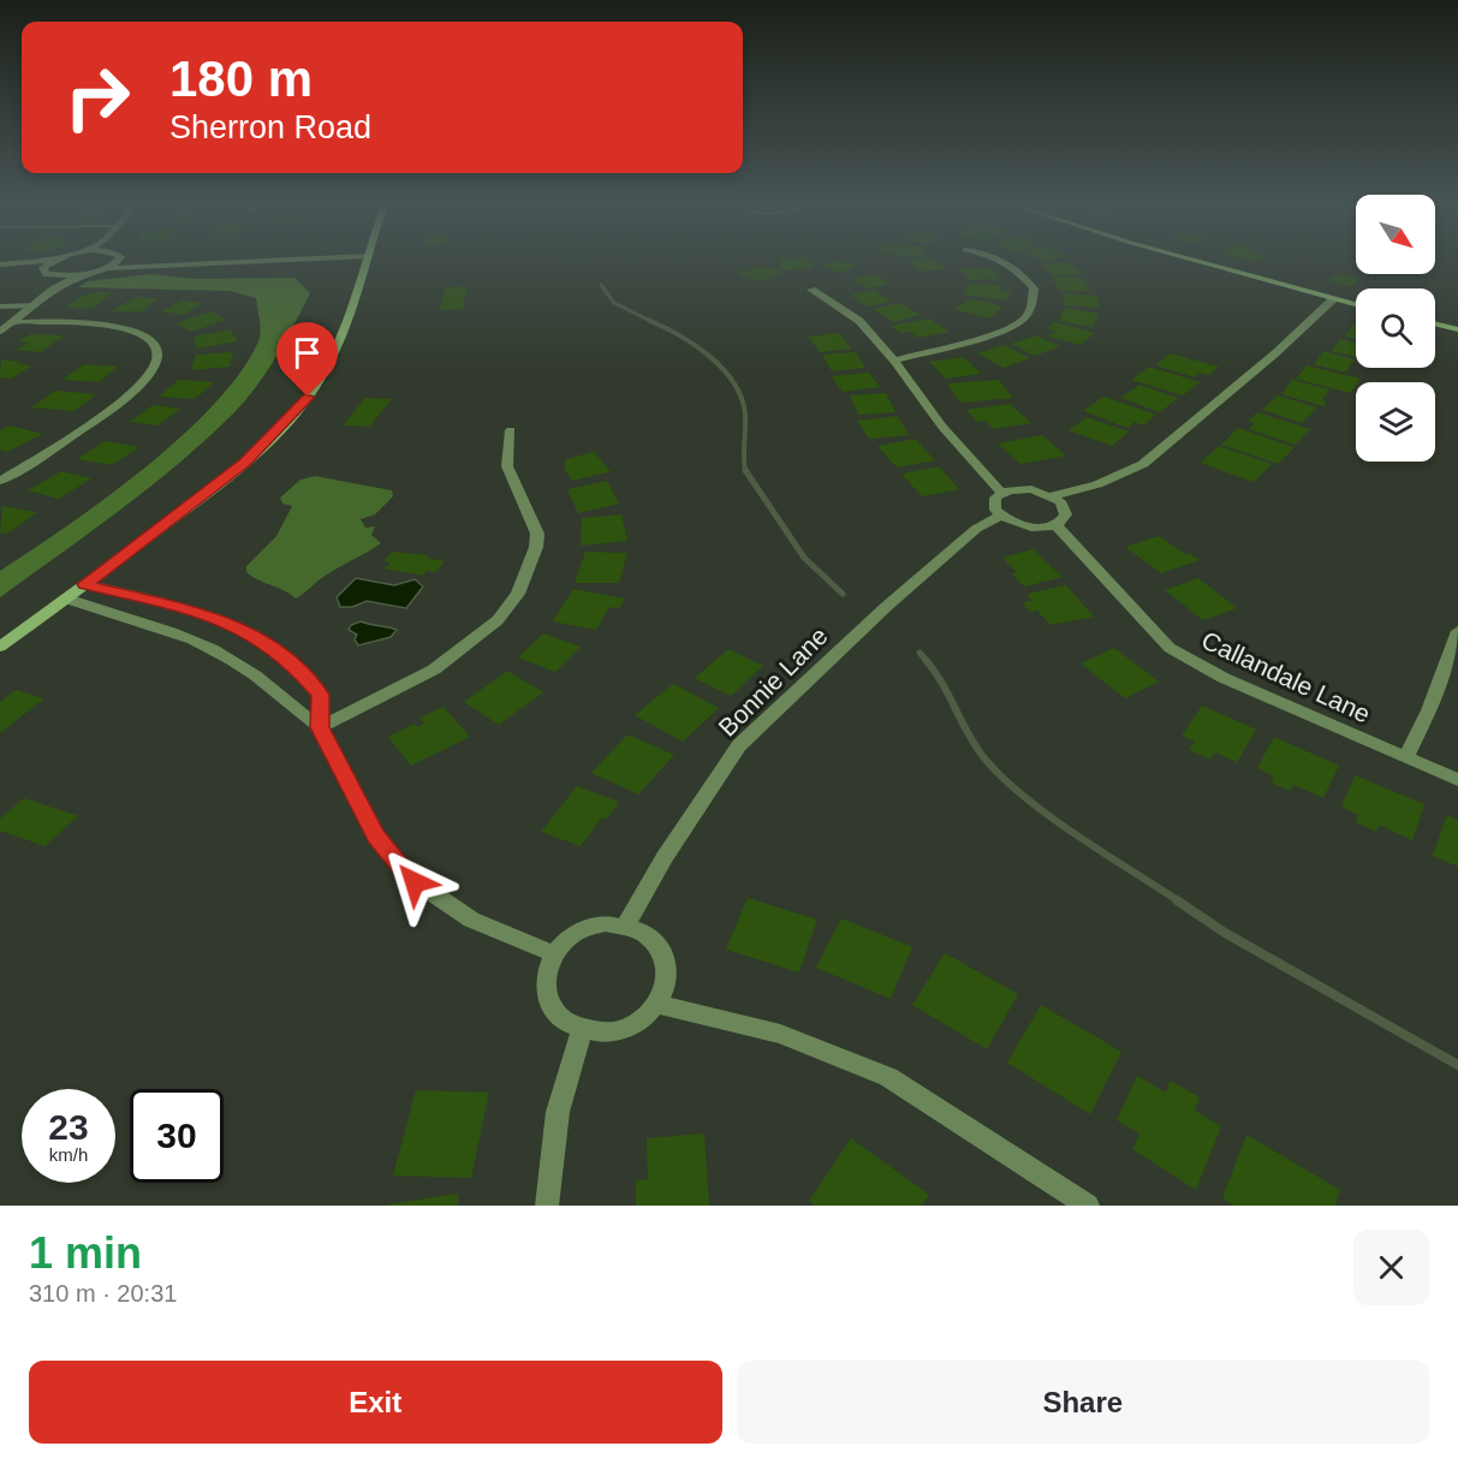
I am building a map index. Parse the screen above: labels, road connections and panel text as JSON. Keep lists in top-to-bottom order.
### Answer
{
  "streets": {
    "street": ["Callandale Lane", "Bonnie Lane"]
  },
  "north": "bottom right",
  "page": {
    "turn": ["180 m", "Sherron Road"],
    "speed": "23 km/h",
    "limit": "30",
    "heading": ["1 min", "310 m · 20:31"],
    "buttons": ["Exit", "Share"]
  }
}
